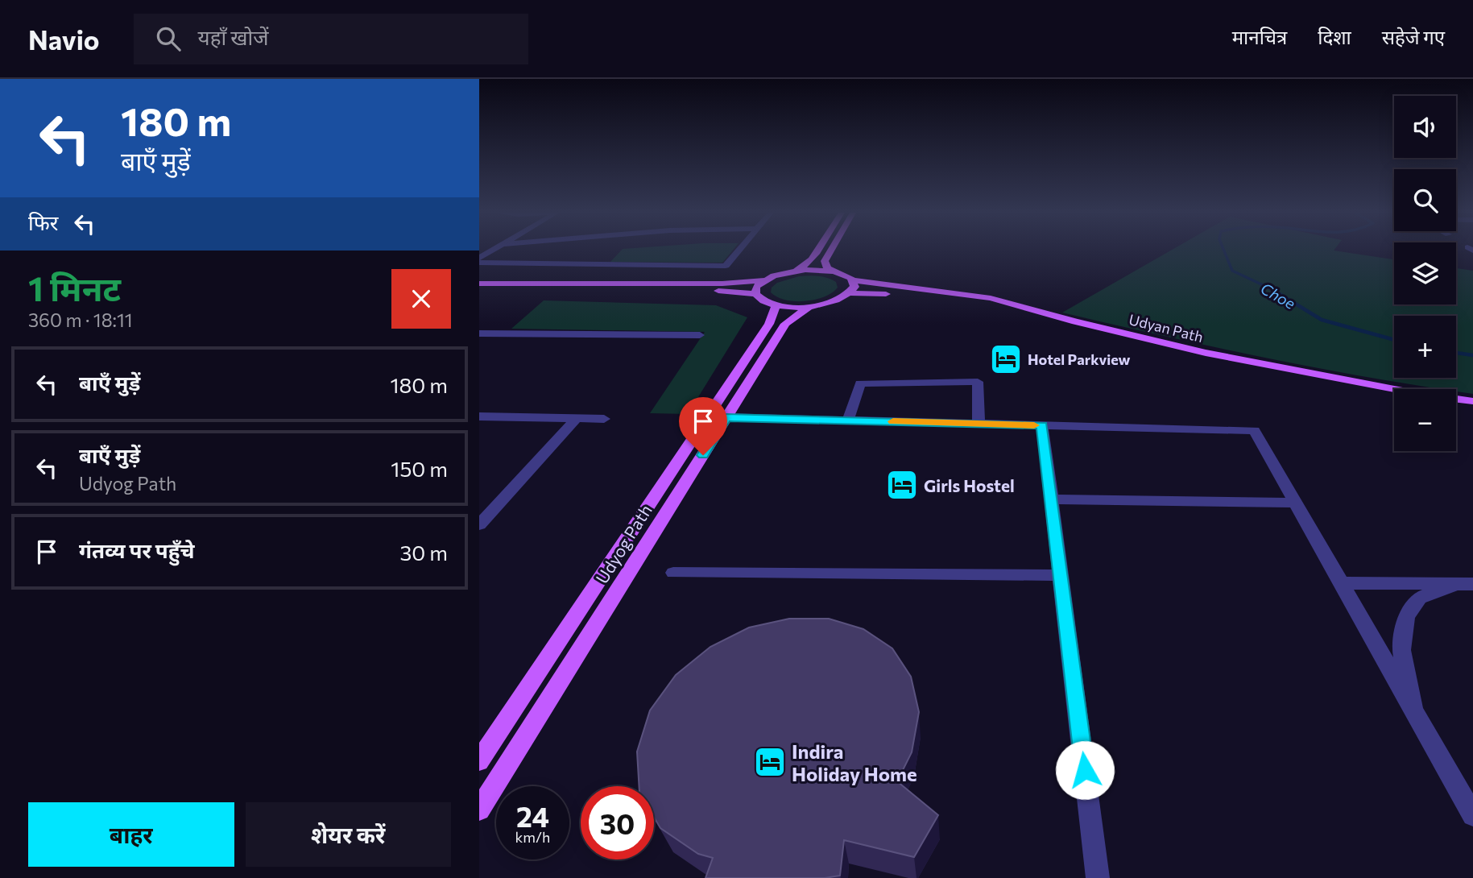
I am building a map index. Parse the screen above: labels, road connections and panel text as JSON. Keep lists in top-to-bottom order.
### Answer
{
  "streets": {
    "main road": ["Udyan Path", "Udyog Path"]
  },
  "water": ["Choe"],
  "places": {
    "hotel": ["Hotel Parkview", "Girls Hostel", "Indira Holiday Home"]
  },
  "page": {
    "header": "Navio",
    "search": "यहाँ खोजें",
    "nav": ["मानचित्र", "दिशा", "सहेजे गए"],
    "turn": ["180 m", "बाएँ मुड़ें"],
    "map_buttons": ["+", "−"],
    "then": "फिर",
    "heading": ["1 मिनट", "360 m · 18:11"],
    "list": [
      {
        "name": "बाएँ मुड़ें",
        "value": "180 m"
      },
      {
        "name": "बाएँ मुड़ें",
        "note": "Udyog Path",
        "value": "150 m"
      },
      {
        "name": "गंतव्य पर पहुँचे",
        "value": "30 m"
      }
    ],
    "speed": "24 km/h",
    "limit": "30",
    "buttons": ["बाहर", "शेयर करें"]
  }
}
